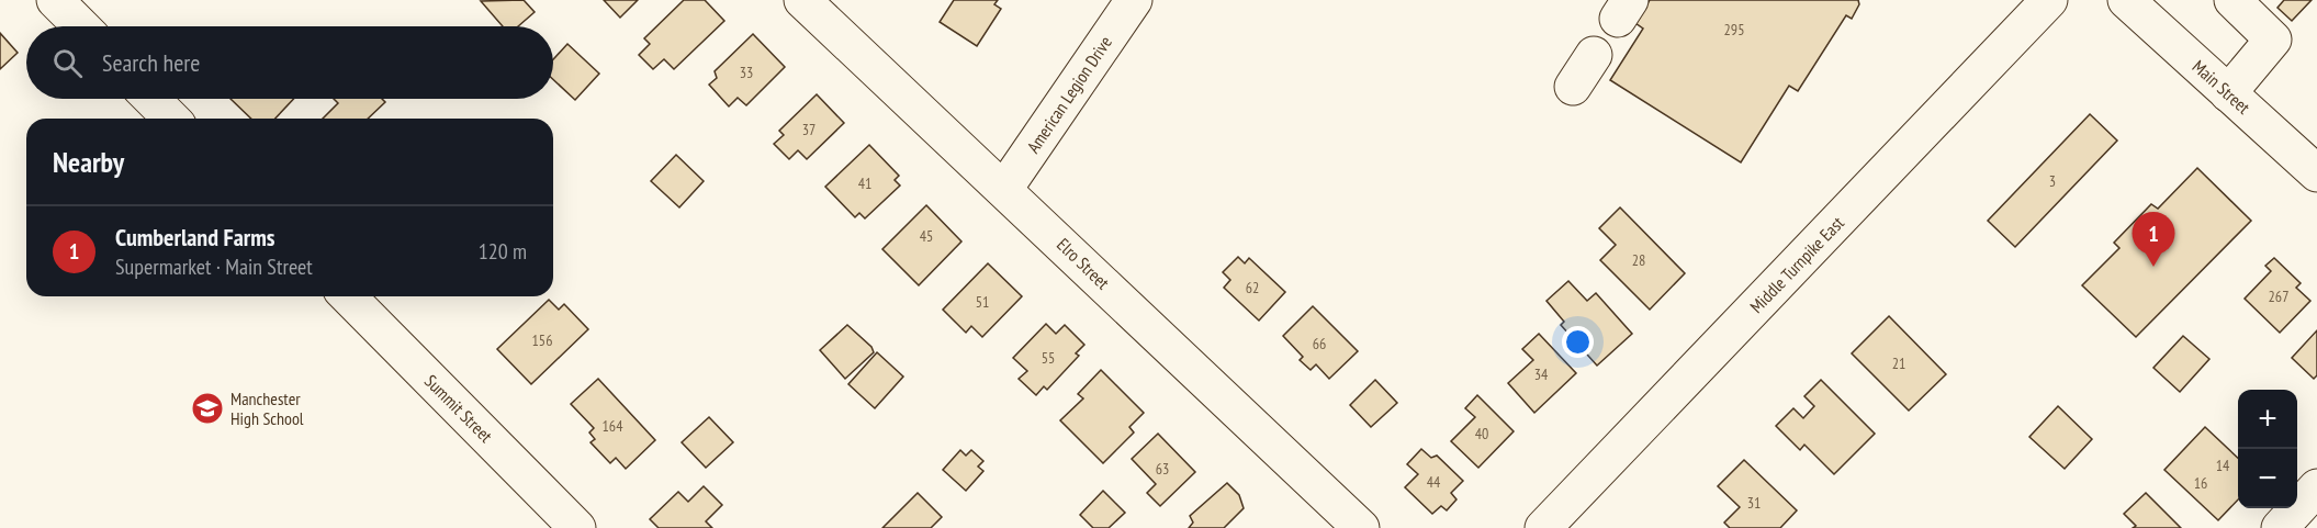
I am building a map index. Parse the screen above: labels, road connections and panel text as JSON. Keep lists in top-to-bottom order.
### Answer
{
  "streets": {
    "street": [
      "Main Street",
      "American Legion Drive",
      "Elro Street",
      "Middle Turnpike East",
      "Summit Street"
    ]
  },
  "crossings": [
    ["American Legion Drive", "Elro Street"]
  ],
  "places": {
    "school or university": ["Manchester High School"]
  },
  "house_numbers": [
    "295",
    "33",
    "37",
    "3",
    "41",
    "45",
    "28",
    "62",
    "267",
    "51",
    "156",
    "66",
    "55",
    "21",
    "34",
    "164",
    "40",
    "14",
    "63",
    "44",
    "16",
    "31"
  ],
  "page": {
    "search": "Search here",
    "heading": "Nearby",
    "list": [
      {
        "mark": "1",
        "name": "Cumberland Farms",
        "note": "Supermarket · Main Street",
        "value": "120 m"
      }
    ],
    "pins": "1",
    "map_buttons": ["+", "−"]
  }
}
